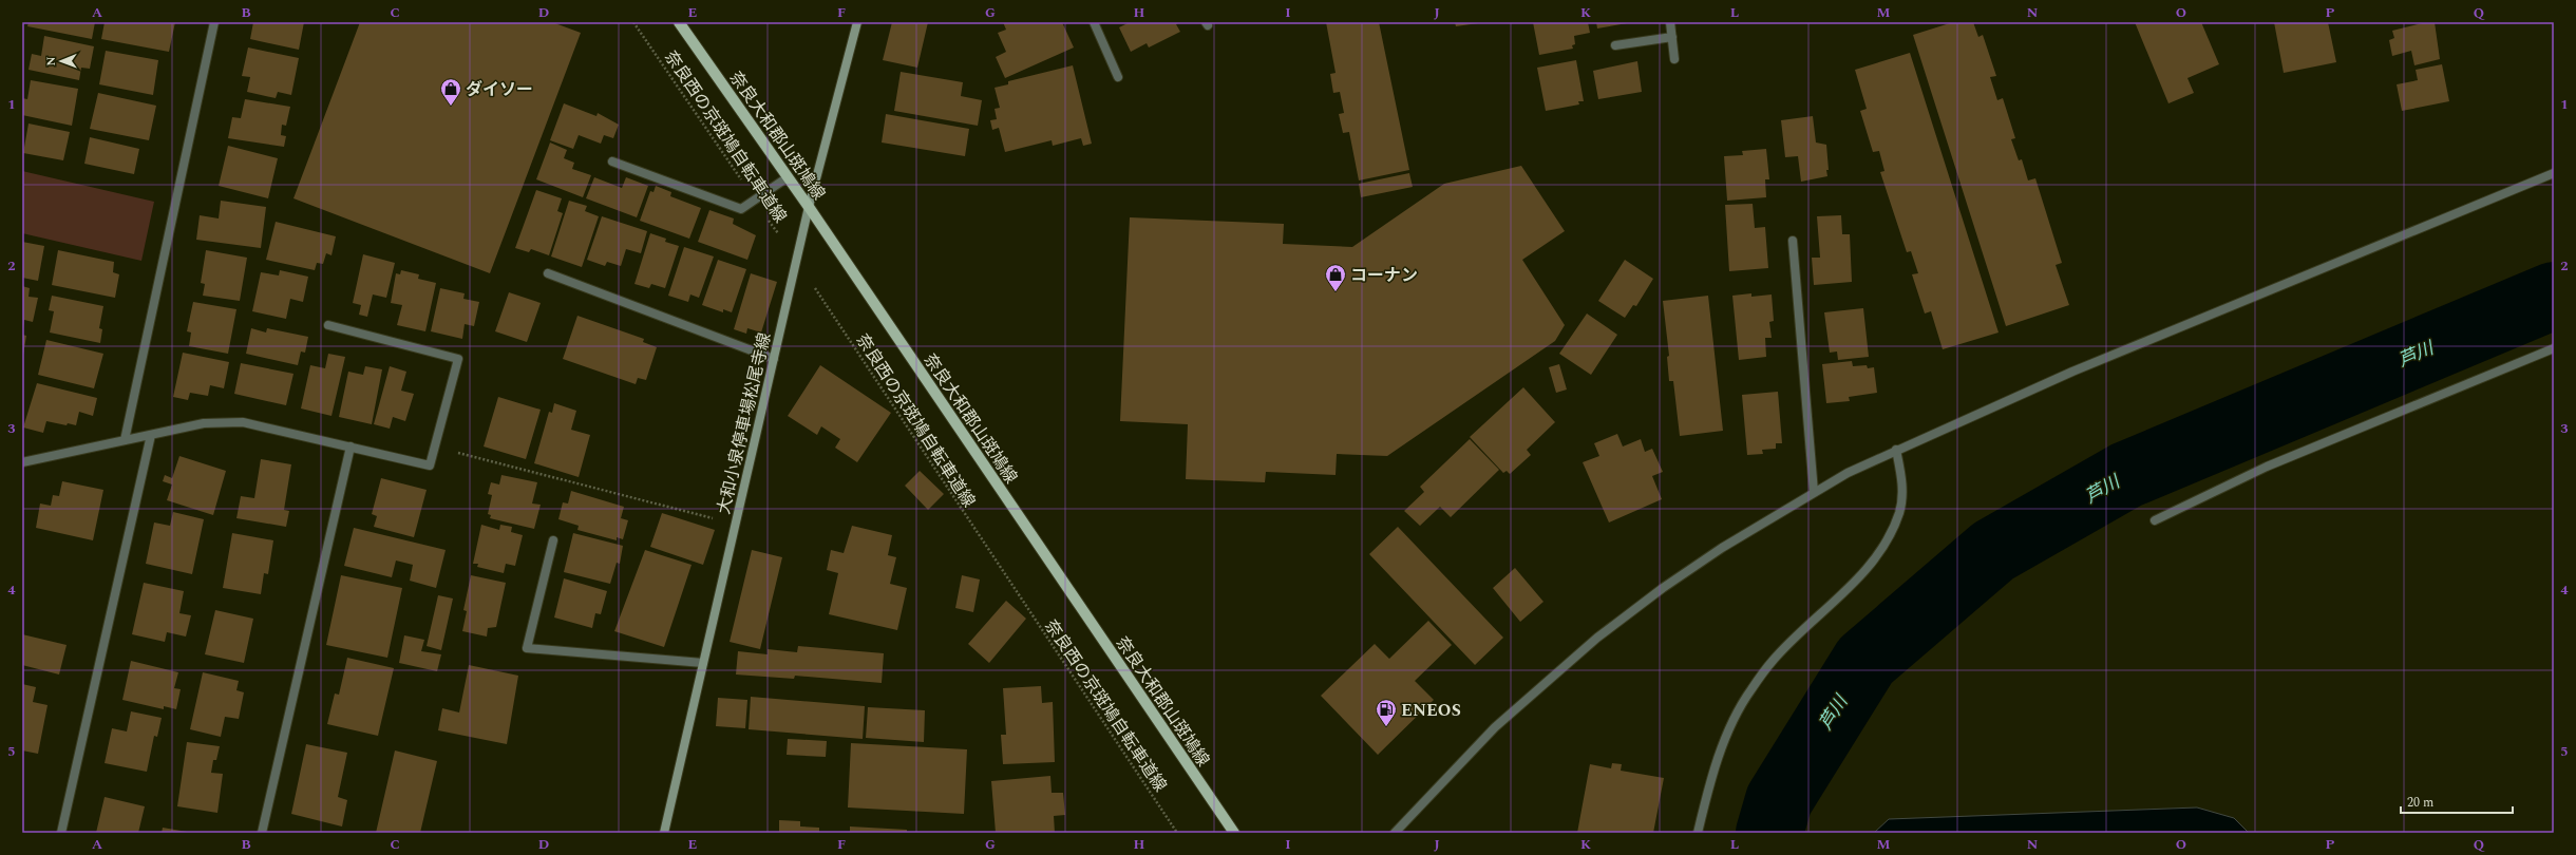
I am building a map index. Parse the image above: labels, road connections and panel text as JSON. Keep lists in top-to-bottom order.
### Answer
{
  "streets": {
    "main road": ["奈良大和郡山斑鳩線", "大和小泉停車場松尾寺線"],
    "path": ["奈良西の京斑鳩自転車道線"]
  },
  "crossings": [
    ["奈良大和郡山斑鳩線", "大和小泉停車場松尾寺線"],
    ["奈良西の京斑鳩自転車道線", "大和小泉停車場松尾寺線"]
  ],
  "water": ["芦川"],
  "places": {
    "shop": ["ダイソー", "コーナン"],
    "fuel station": ["ENEOS"]
  },
  "scale_bar": "20 m",
  "north": "left",
  "grid": {
    "columns": [
      "A",
      "B",
      "C",
      "D",
      "E",
      "F",
      "G",
      "H",
      "I",
      "J",
      "K",
      "L",
      "M",
      "N",
      "O",
      "P",
      "Q"
    ],
    "rows": [
      "1",
      "2",
      "3",
      "4",
      "5"
    ]
  }
}
